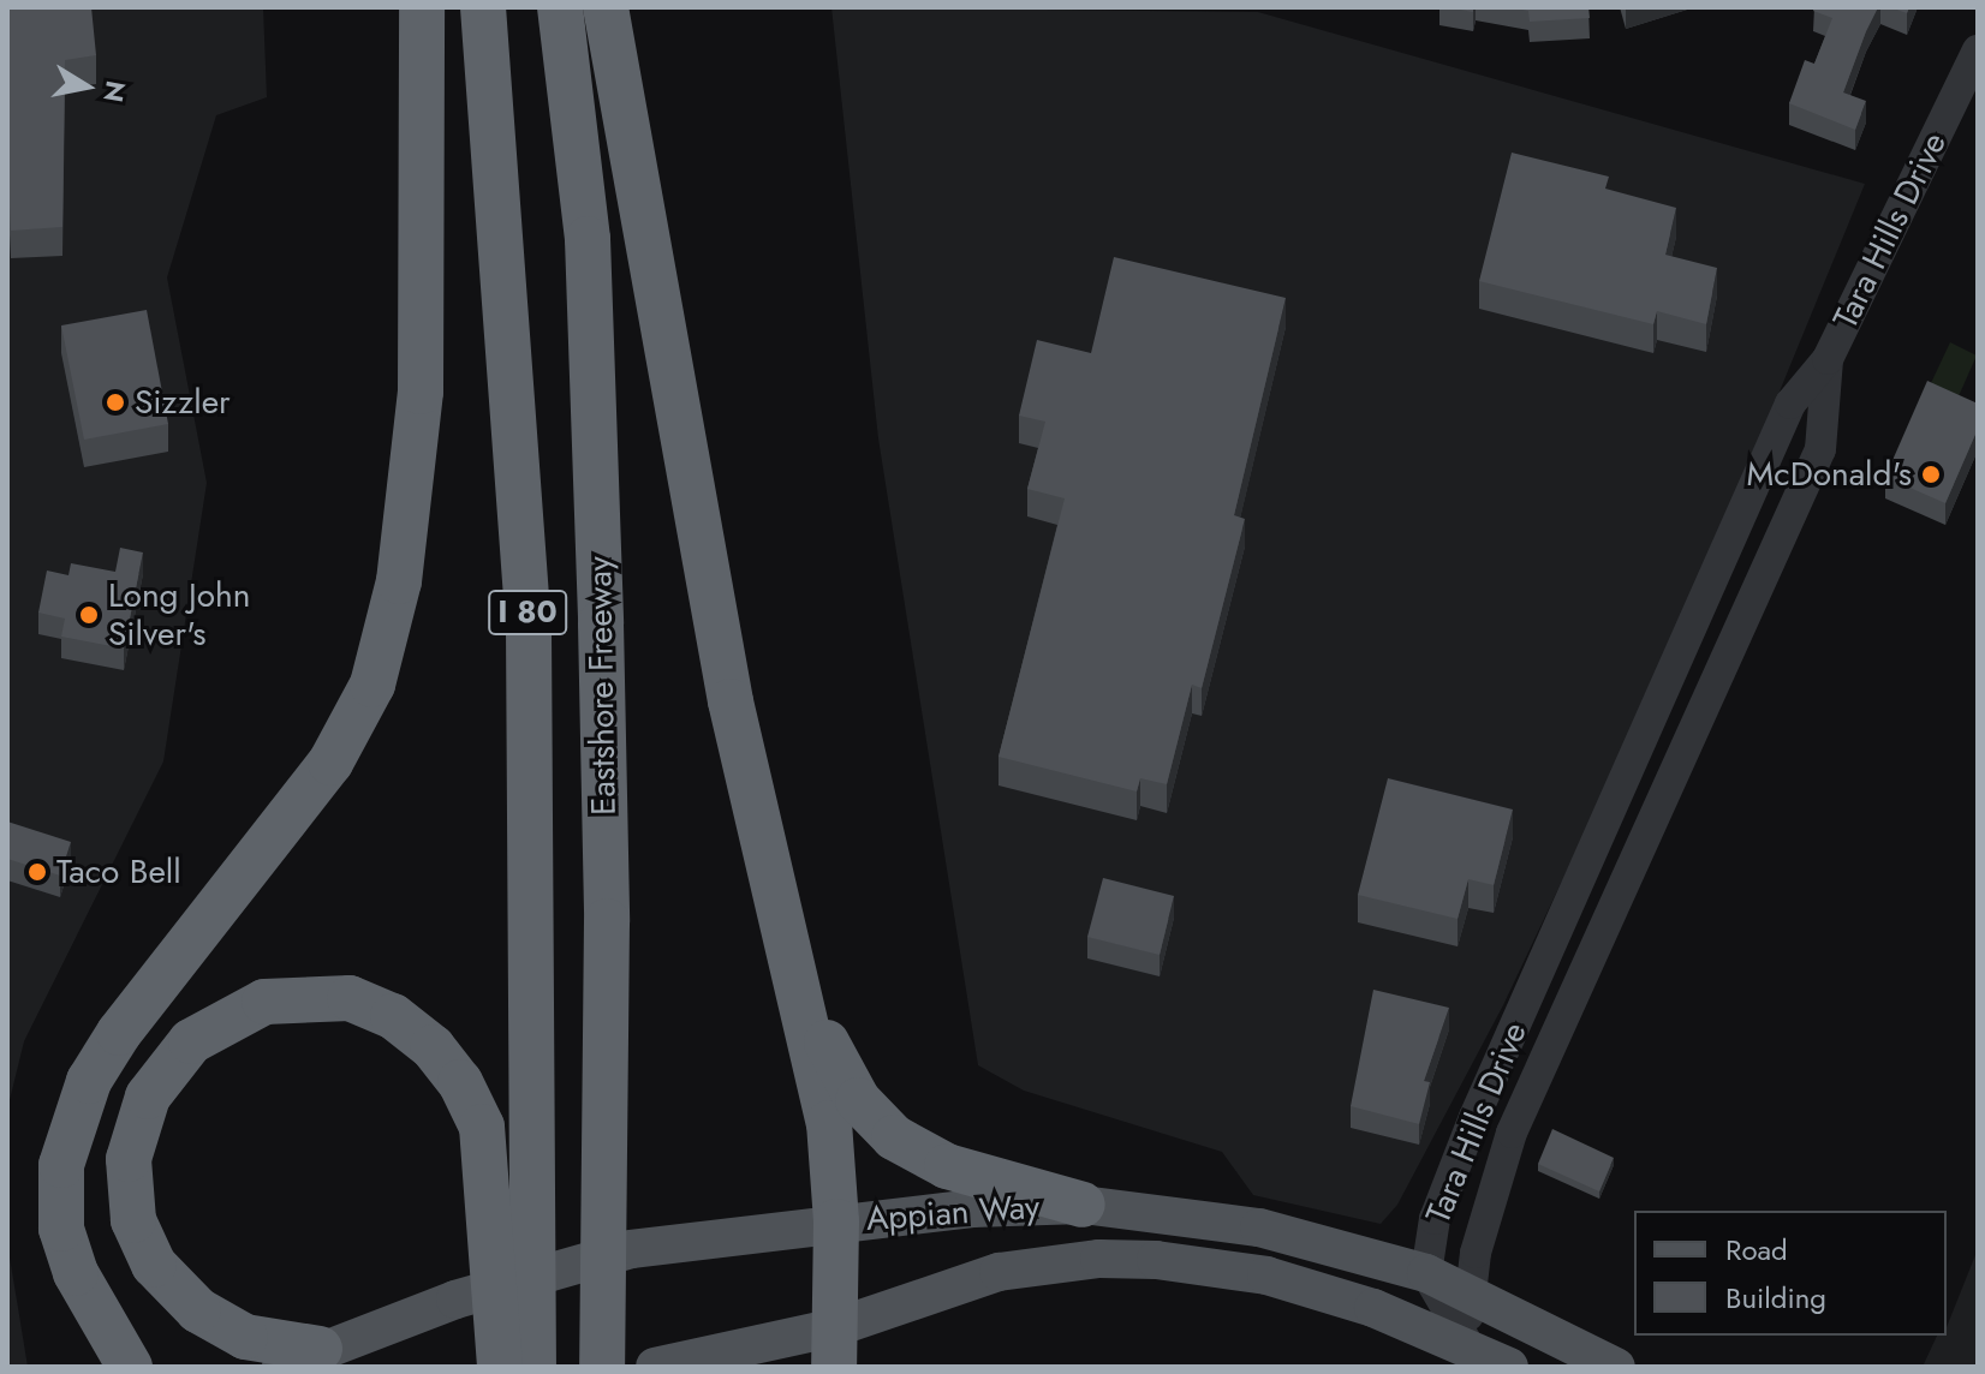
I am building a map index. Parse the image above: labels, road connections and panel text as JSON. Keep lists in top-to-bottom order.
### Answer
{
  "streets": {
    "highway": ["I 80", "Eastshore Freeway"],
    "main road": ["Appian Way"],
    "street": ["Tara Hills Drive"]
  },
  "crossings": [
    ["Tara Hills Drive", "Appian Way"]
  ],
  "places": [
    "Sizzler",
    "McDonald's",
    "Long John Silver's",
    "Taco Bell"
  ],
  "legend": ["Road", "Building"],
  "north": "right"
}
